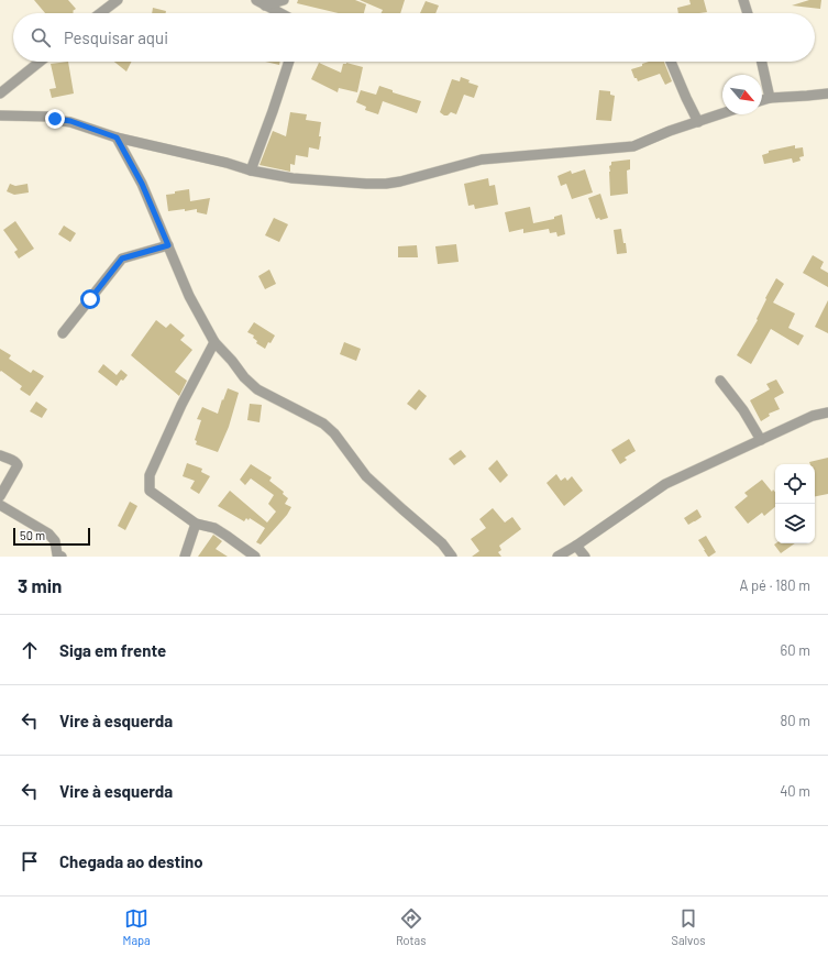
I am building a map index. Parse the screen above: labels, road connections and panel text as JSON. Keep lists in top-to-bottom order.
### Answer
{
  "scale_bar": "50 m",
  "north": "bottom right",
  "page": {
    "search": "Pesquisar aqui",
    "scale": "50 m",
    "heading": ["3 min", "A pé · 180 m"],
    "list": [
      ["Siga em frente", "60 m"],
      ["Vire à esquerda", "80 m"],
      ["Vire à esquerda", "40 m"],
      "Chegada ao destino"
    ],
    "nav": ["Mapa", "Rotas", "Salvos"]
  }
}
